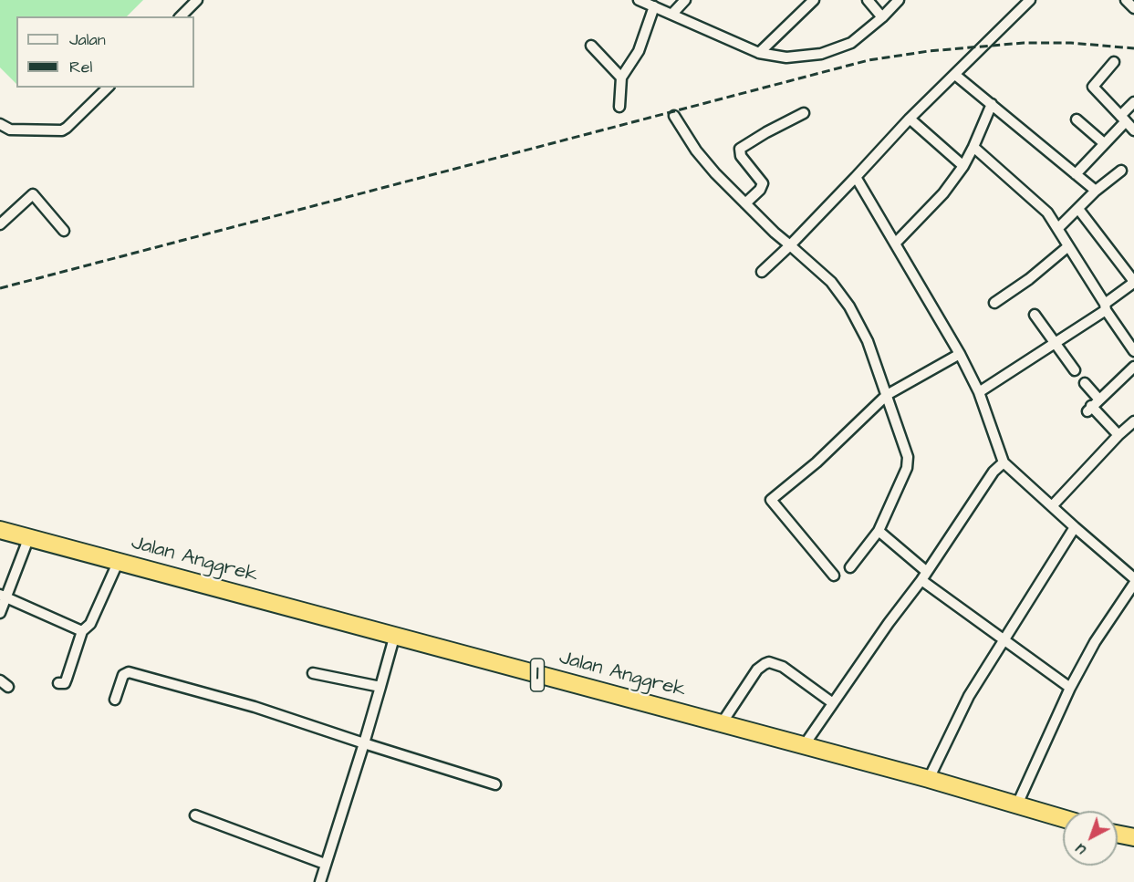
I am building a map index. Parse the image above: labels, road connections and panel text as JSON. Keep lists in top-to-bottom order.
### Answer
{
  "streets": {
    "highway": ["Jalan Anggrek", "1"]
  },
  "legend": ["Jalan", "Rel"],
  "north": "bottom left"
}
